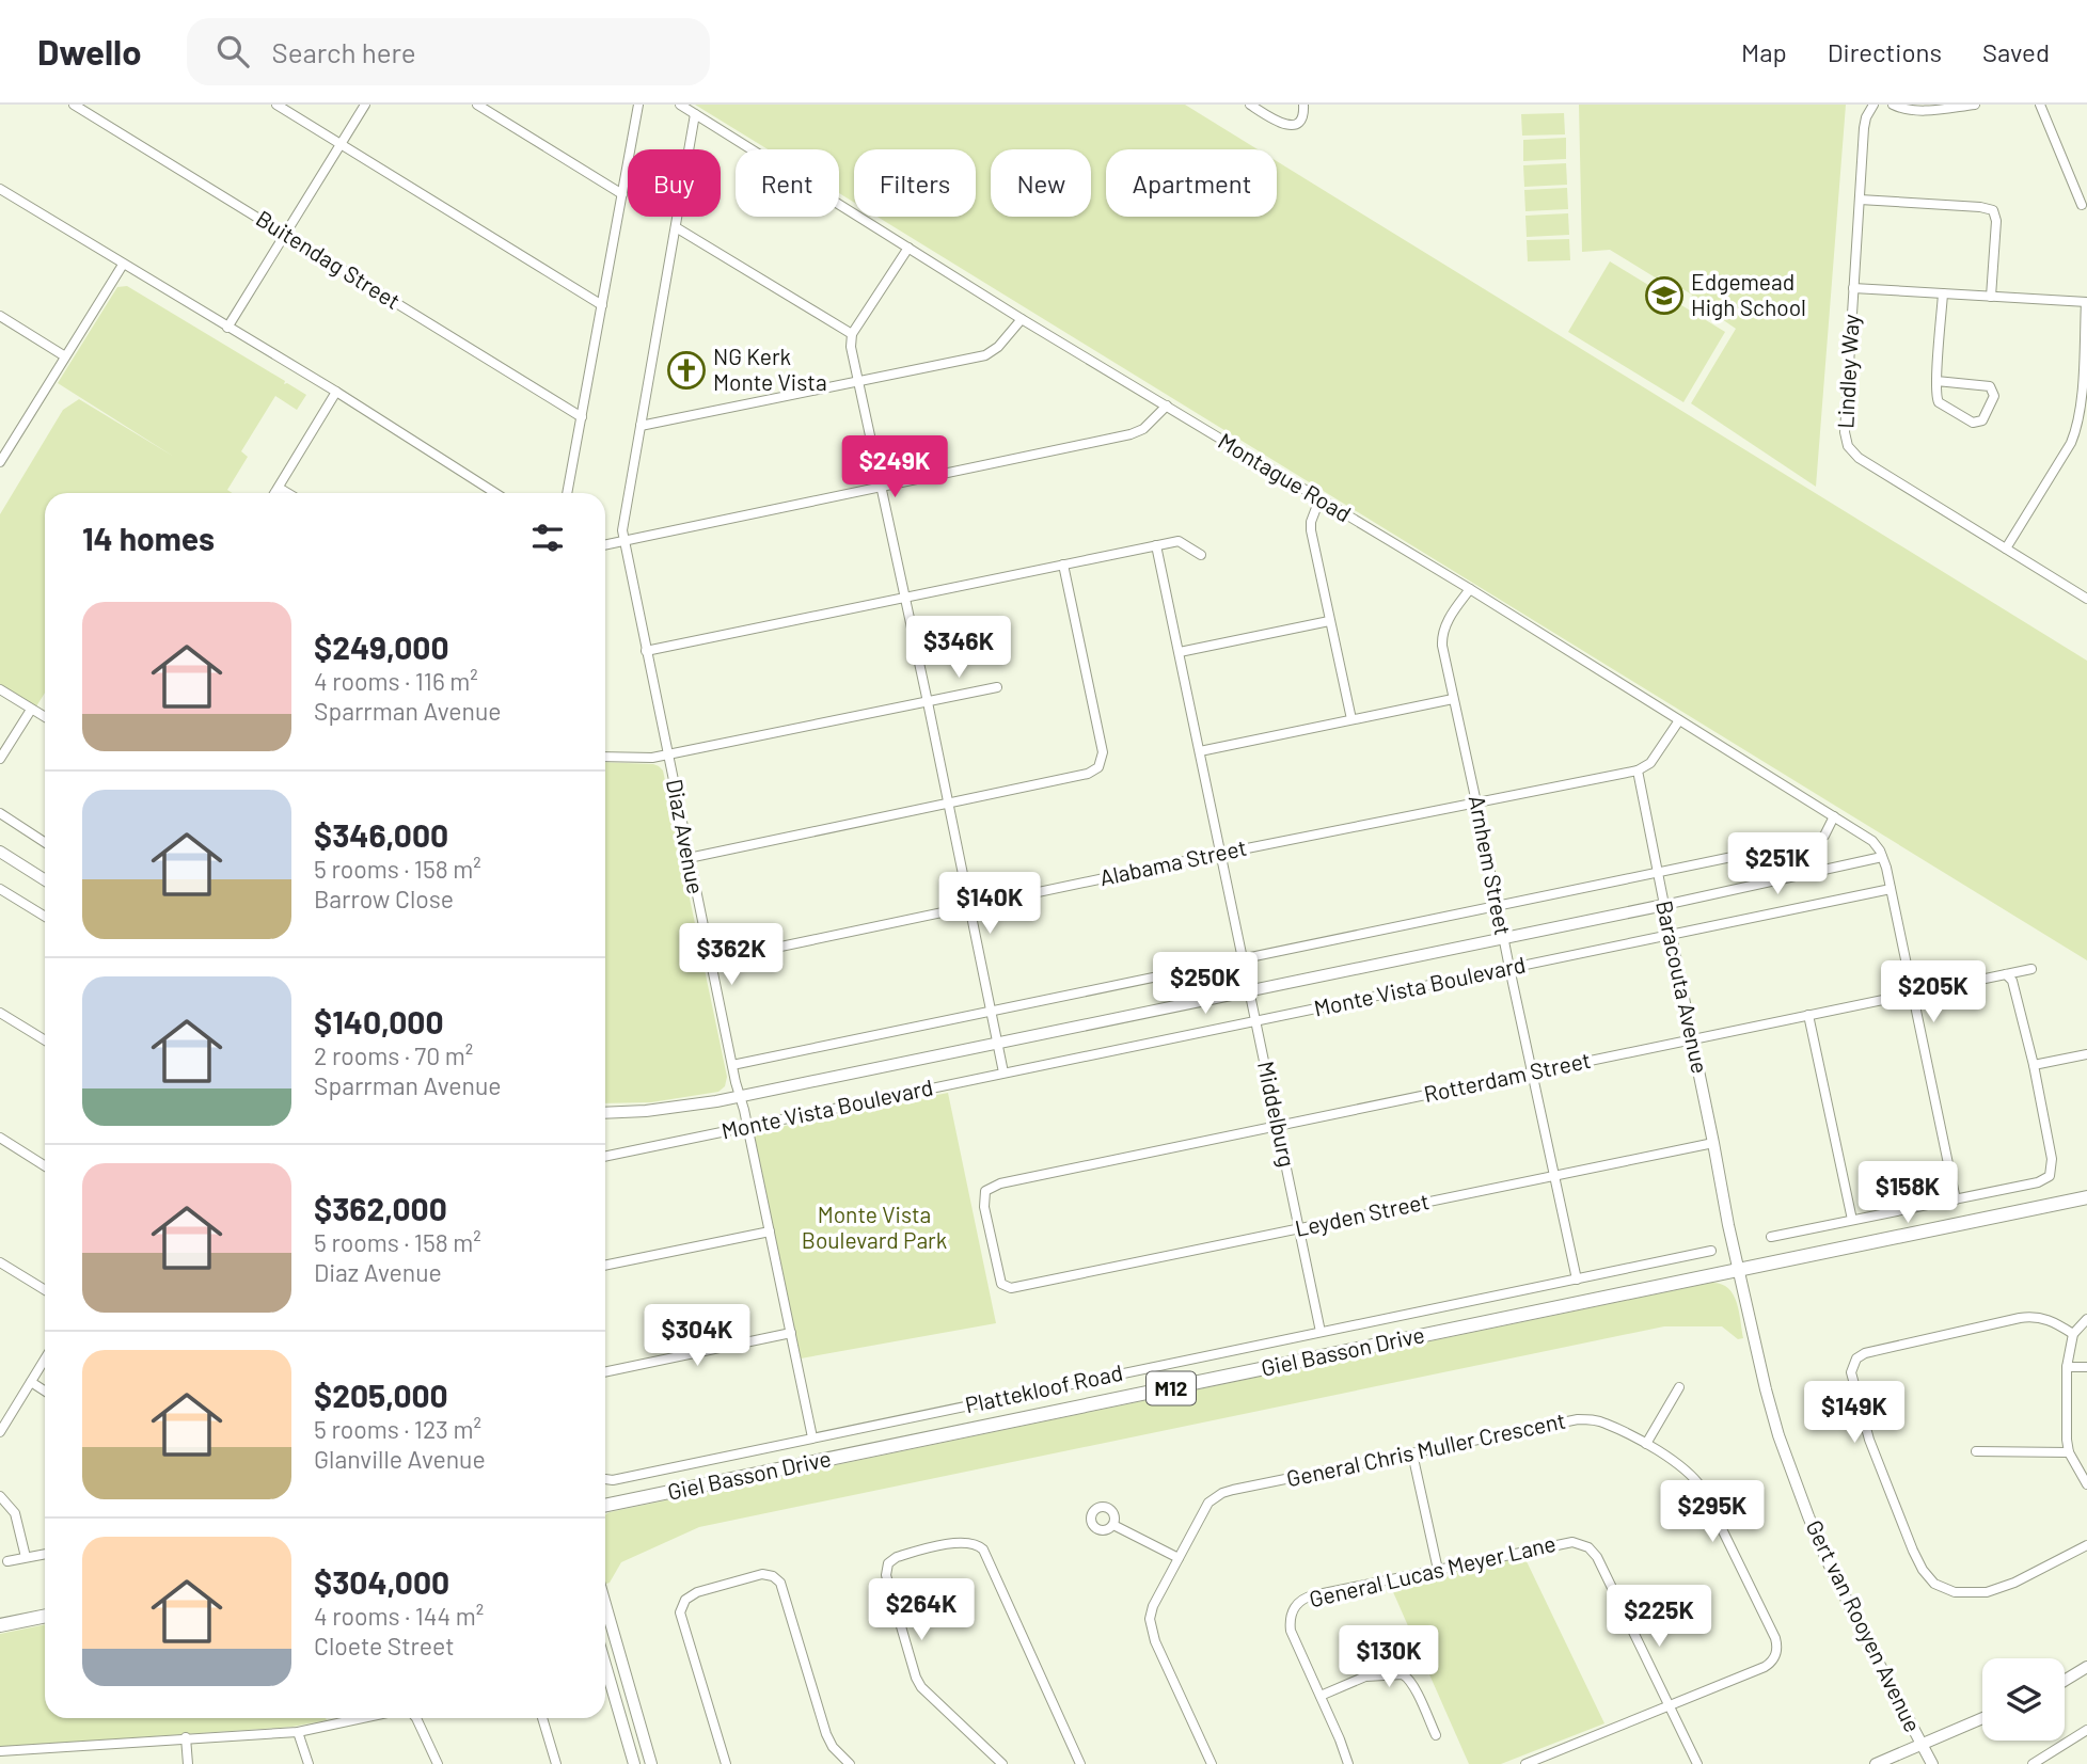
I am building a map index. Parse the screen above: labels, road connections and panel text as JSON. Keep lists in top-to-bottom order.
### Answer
{
  "streets": {
    "main road": [
      "Monte Vista Boulevard",
      "Baracouta Avenue",
      "Giel Basson Drive",
      "M12",
      "Gert van Rooyen Avenue"
    ],
    "street": [
      "Buitendag Street",
      "Lindley Way",
      "Montague Road",
      "Diaz Avenue",
      "Alabama Street",
      "Arnhem Street",
      "Rotterdam Street",
      "Middelburg",
      "Leyden Street",
      "Plattekloof Road",
      "General Chris Muller Crescent",
      "General Lucas Meyer Lane"
    ]
  },
  "crossings": [
    ["Montague Road", "Diaz Avenue"],
    ["Montague Road", "Arnhem Street"],
    ["Montague Road", "Monte Vista Boulevard"],
    ["Diaz Avenue", "Alabama Street"],
    ["Diaz Avenue", "Monte Vista Boulevard"],
    ["Diaz Avenue", "Plattekloof Road"],
    ["Alabama Street", "Arnhem Street"],
    ["Alabama Street", "Baracouta Avenue"],
    ["Alabama Street", "Middelburg"],
    ["Arnhem Street", "Monte Vista Boulevard"],
    ["Arnhem Street", "Rotterdam Street"],
    ["Arnhem Street", "Leyden Street"],
    ["Arnhem Street", "Plattekloof Road"],
    ["Monte Vista Boulevard", "Baracouta Avenue"],
    ["Monte Vista Boulevard", "Middelburg"],
    ["Baracouta Avenue", "Rotterdam Street"],
    ["Baracouta Avenue", "Leyden Street"],
    ["Baracouta Avenue", "Giel Basson Drive"],
    ["Baracouta Avenue", "Gert van Rooyen Avenue"],
    ["Rotterdam Street", "Middelburg"],
    ["Rotterdam Street", "Leyden Street"],
    ["Middelburg", "Leyden Street"],
    ["Middelburg", "Plattekloof Road"],
    ["Giel Basson Drive", "Gert van Rooyen Avenue"],
    ["General Chris Muller Crescent", "General Lucas Meyer Lane"]
  ],
  "parks": ["Monte Vista Boulevard Park"],
  "places": {
    "school or university": ["Edgemead High School"],
    "church": ["NG Kerk Monte Vista"]
  },
  "page": {
    "header": "Dwello",
    "search": "Search here",
    "nav": ["Map", "Directions", "Saved"],
    "chip": [
      "Buy",
      "Rent",
      "Filters",
      "New",
      "Apartment"
    ],
    "price": [
      "$249K",
      "$346K",
      "$251K",
      "$140K",
      "$362K",
      "$250K",
      "$205K",
      "$158K",
      "$304K",
      "$149K",
      "$295K",
      "$264K",
      "$225K",
      "$130K"
    ],
    "heading": "14 homes",
    "list": [
      {
        "name": "$249,000",
        "note": "4 rooms · 116 m² · Sparrman Avenue"
      },
      {
        "name": "$346,000",
        "note": "5 rooms · 158 m² · Barrow Close"
      },
      {
        "name": "$140,000",
        "note": "2 rooms · 70 m² · Sparrman Avenue"
      },
      {
        "name": "$362,000",
        "note": "5 rooms · 158 m² · Diaz Avenue"
      },
      {
        "name": "$205,000",
        "note": "5 rooms · 123 m² · Glanville Avenue"
      },
      {
        "name": "$304,000",
        "note": "4 rooms · 144 m² · Cloete Street"
      }
    ]
  }
}
